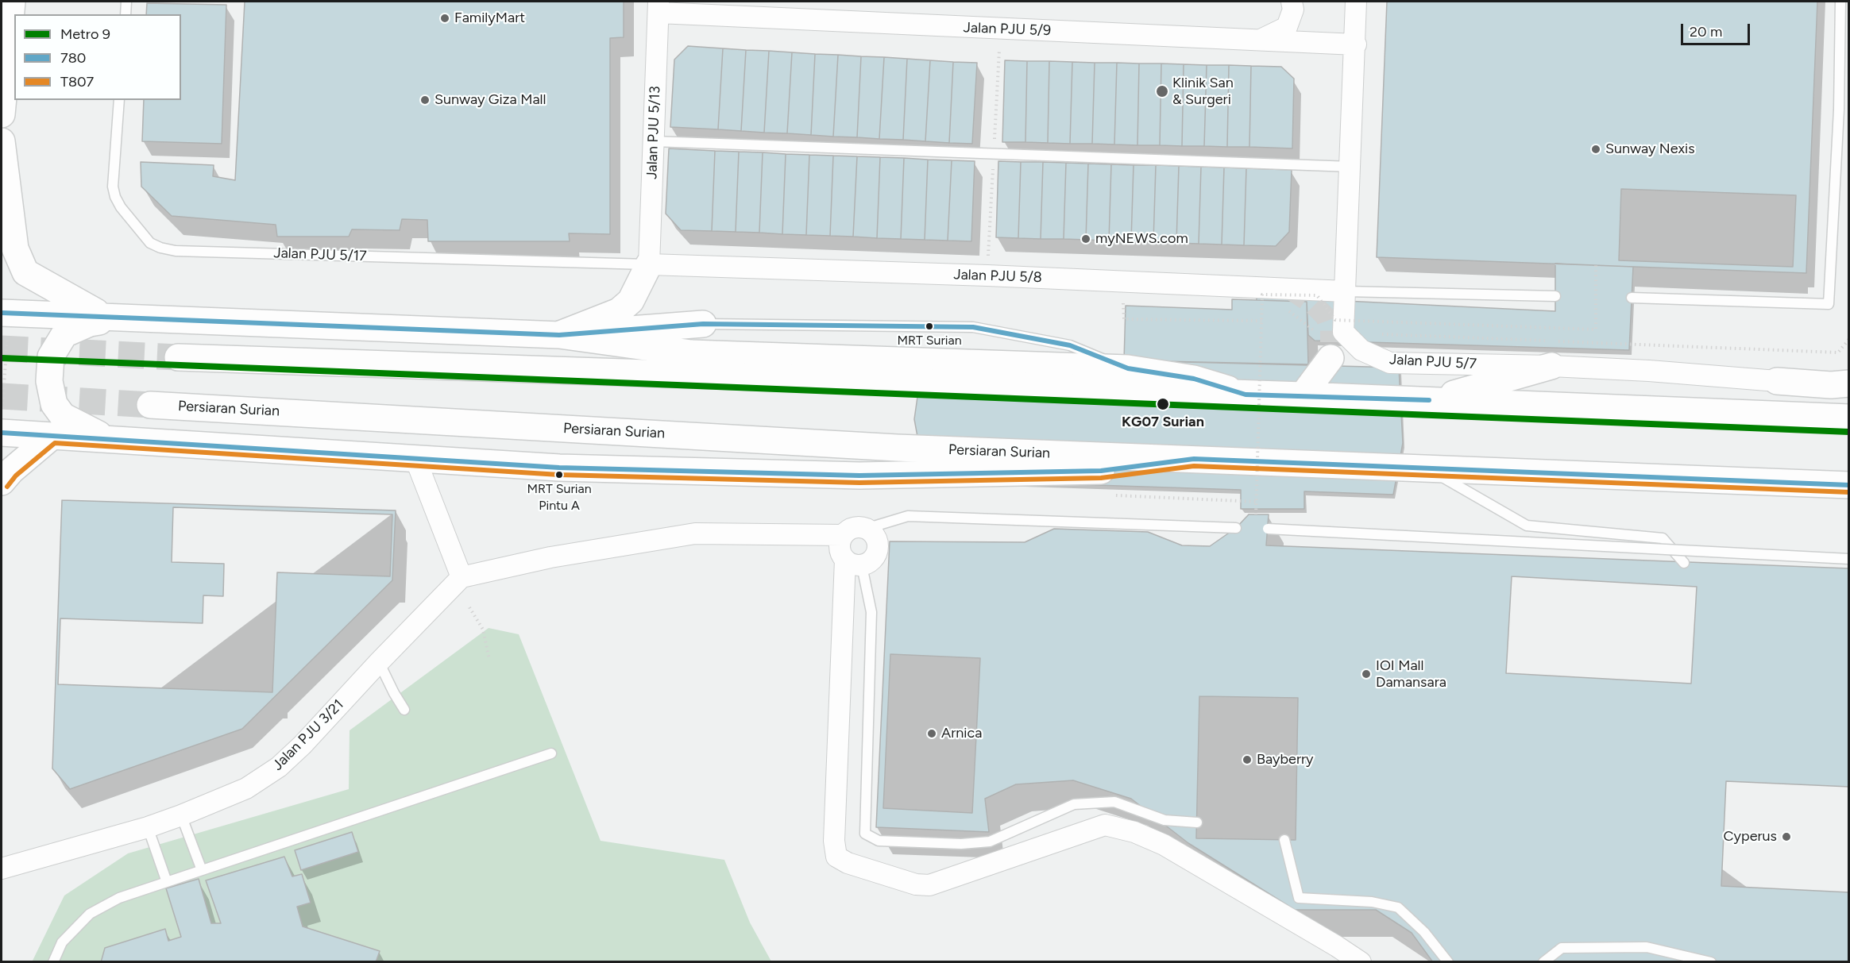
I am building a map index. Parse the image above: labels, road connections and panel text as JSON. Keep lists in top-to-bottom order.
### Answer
{
  "streets": {
    "main road": ["Persiaran Surian"],
    "street": [
      "Jalan PJU 5/9",
      "Jalan PJU 5/13",
      "Jalan PJU 5/8",
      "Jalan PJU 5/7",
      "Jalan PJU 3/21"
    ],
    "lane": ["Jalan PJU 5/17"]
  },
  "crossings": [
    ["Jalan PJU 5/9", "Jalan PJU 5/13"],
    ["Jalan PJU 5/9", "Jalan PJU 5/7"],
    ["Jalan PJU 5/13", "Jalan PJU 5/17"],
    ["Jalan PJU 5/13", "Jalan PJU 5/8"],
    ["Jalan PJU 5/17", "Jalan PJU 5/8"],
    ["Jalan PJU 5/8", "Jalan PJU 5/7"]
  ],
  "places": [
    "FamilyMart",
    "Klinik San & Surgeri",
    "Sunway Giza Mall",
    "Sunway Nexis",
    "myNEWS.com",
    "MRT Surian",
    "KG07 Surian",
    "MRT Surian Pintu A",
    "IOI Mall Damansara",
    "Arnica",
    "Bayberry",
    "Cyperus"
  ],
  "lines": ["transit line 780", "metro line 9", "transit line T807"],
  "legend": ["Metro 9", "780", "T807"],
  "scale_bar": "20 m"
}
